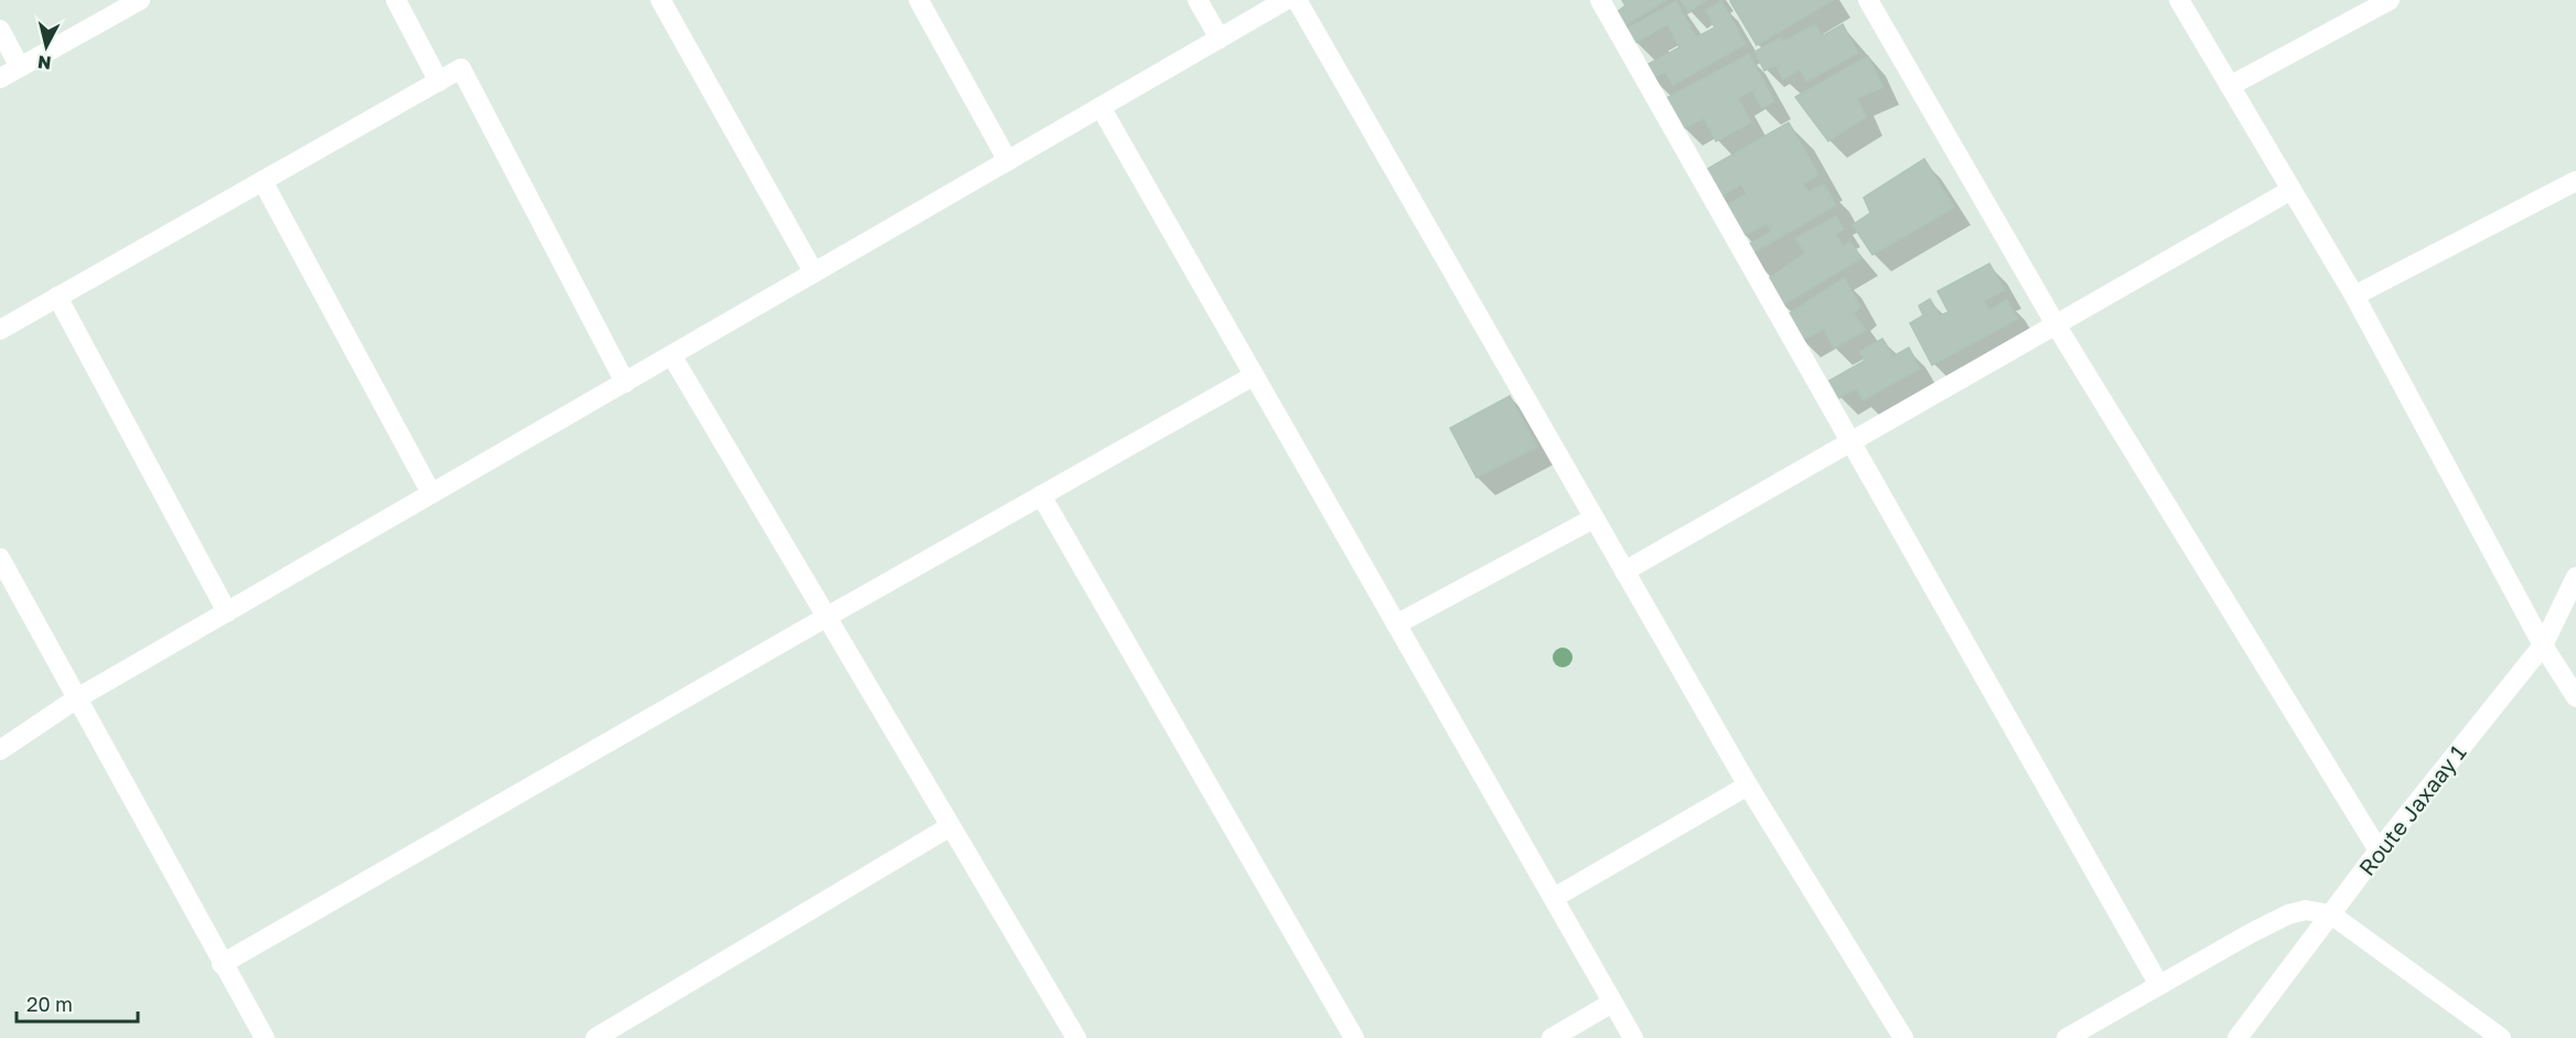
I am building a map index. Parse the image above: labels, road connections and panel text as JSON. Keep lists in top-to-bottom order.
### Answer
{
  "streets": {
    "street": ["Route Jaxaay 1"]
  },
  "scale_bar": "20 m",
  "north": "bottom"
}
